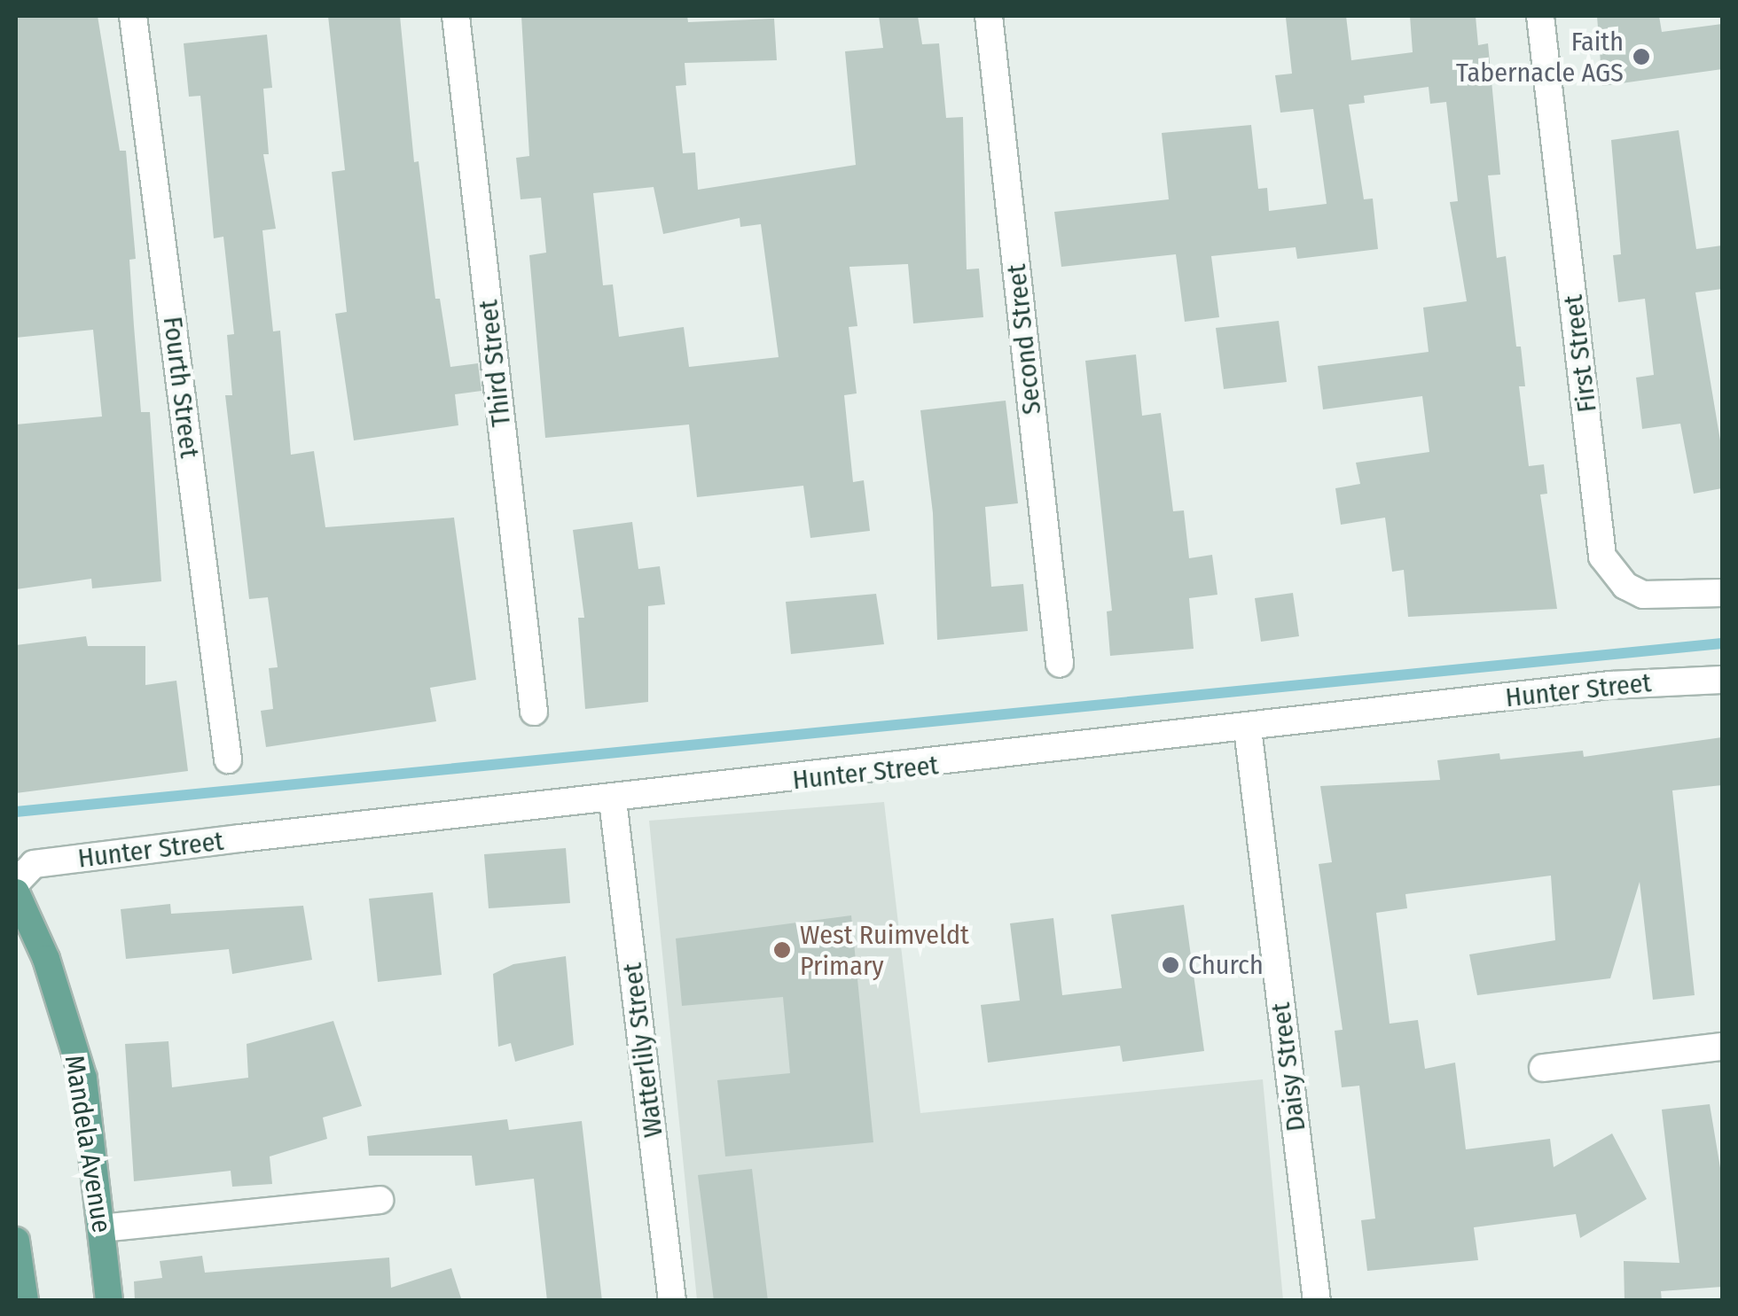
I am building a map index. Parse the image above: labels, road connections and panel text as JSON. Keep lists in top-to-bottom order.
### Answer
{
  "streets": {
    "main road": ["Mandela Avenue"],
    "street": [
      "Second Street",
      "First Street",
      "Third Street",
      "Fourth Street",
      "Hunter Street",
      "Watterlily Street",
      "Daisy Street"
    ]
  },
  "crossings": [
    ["Hunter Street", "Watterlily Street"],
    ["Hunter Street", "Daisy Street"]
  ],
  "places": ["Faith Tabernacle AGS", "West Ruimveldt Primary", "Church"]
}
